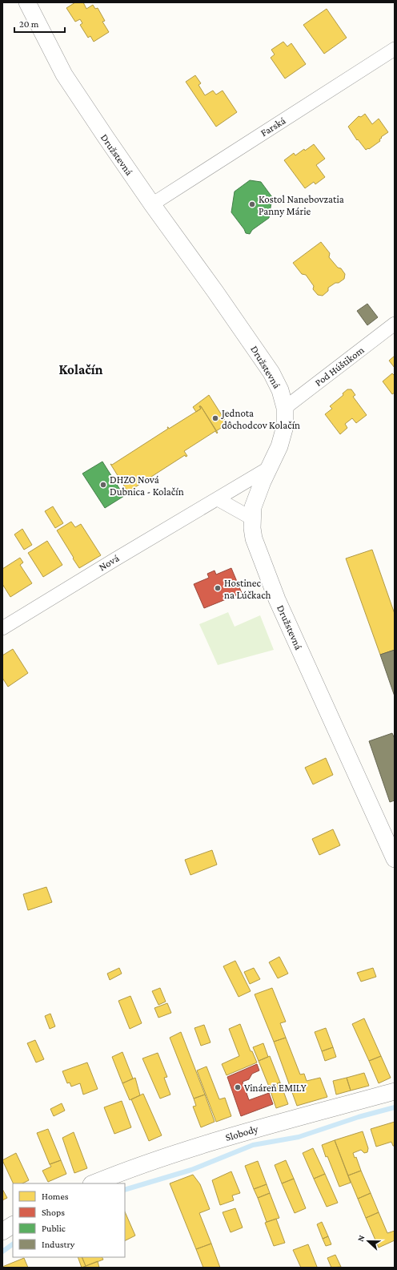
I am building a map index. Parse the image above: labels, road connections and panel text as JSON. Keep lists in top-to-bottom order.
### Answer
{
  "streets": {
    "street": [
      "Farská",
      "Družstevná",
      "Pod Húštikom",
      "Nová",
      "Slobody"
    ]
  },
  "crossings": [
    ["Farská", "Družstevná"],
    ["Družstevná", "Pod Húštikom"],
    ["Družstevná", "Nová"]
  ],
  "districts": ["Kolačín"],
  "places": [
    "Kostol Nanebovzatia Panny Márie",
    "Jednota dôchodcov Kolačín",
    "DHZO Nová Dubnica - Kolačín",
    "Hostinec na Lúčkach",
    "Vináreň EMILY"
  ],
  "legend": [
    "Homes",
    "Shops",
    "Public",
    "Industry"
  ],
  "scale_bar": "20 m",
  "north": "left"
}
